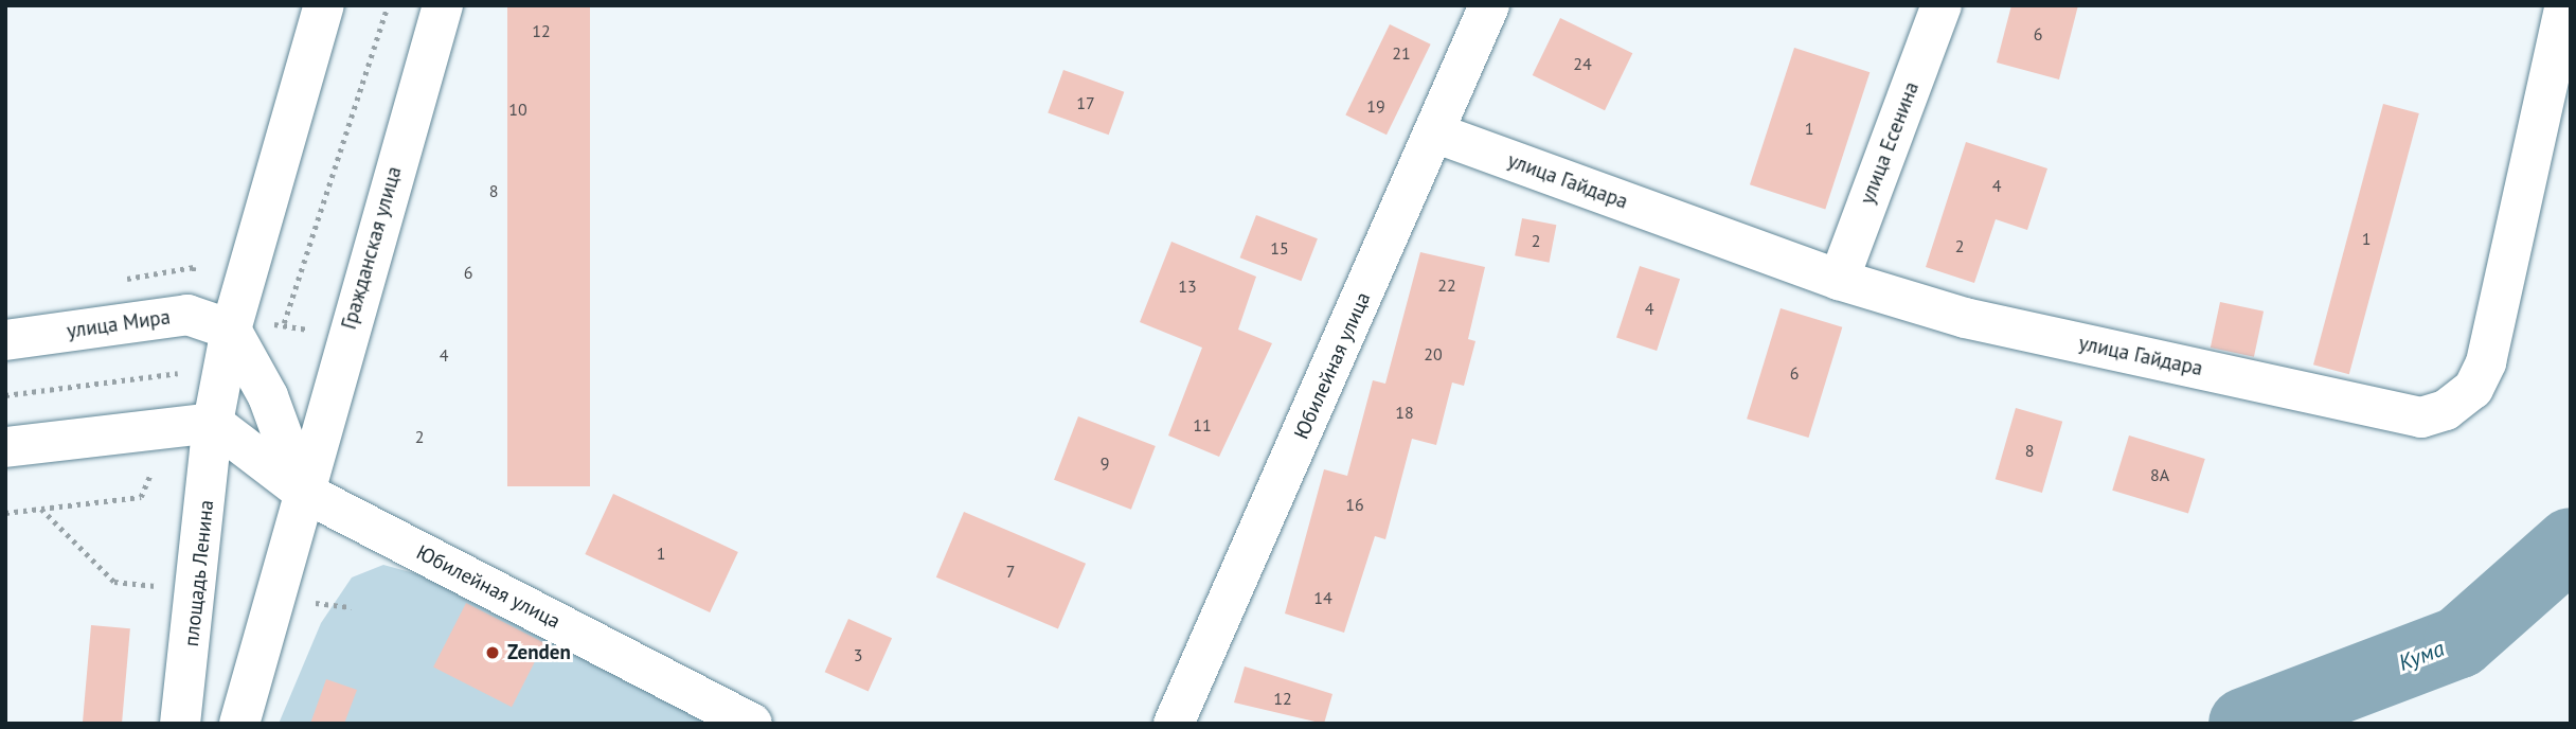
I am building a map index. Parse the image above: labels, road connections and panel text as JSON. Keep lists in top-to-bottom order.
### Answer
{
  "streets": {
    "street": [
      "улица Есенина",
      "улица Гайдара",
      "Гражданская улица",
      "улица Мира",
      "Юбилейная улица",
      "площадь Ленина"
    ]
  },
  "crossings": [
    ["улица Есенина", "улица Гайдара"],
    ["улица Гайдара", "Юбилейная улица"],
    ["Гражданская улица", "Юбилейная улица"],
    ["Юбилейная улица", "площадь Ленина"]
  ],
  "water": ["Кума"],
  "places": ["Zenden"],
  "house_numbers": [
    "12",
    "6",
    "21",
    "24",
    "17",
    "19",
    "10",
    "1",
    "4",
    "8",
    "1",
    "2",
    "2",
    "15",
    "6",
    "22",
    "13",
    "4",
    "20",
    "4",
    "6",
    "18",
    "11",
    "2",
    "8",
    "9",
    "8А",
    "16",
    "1",
    "7",
    "14",
    "3",
    "12"
  ]
}
